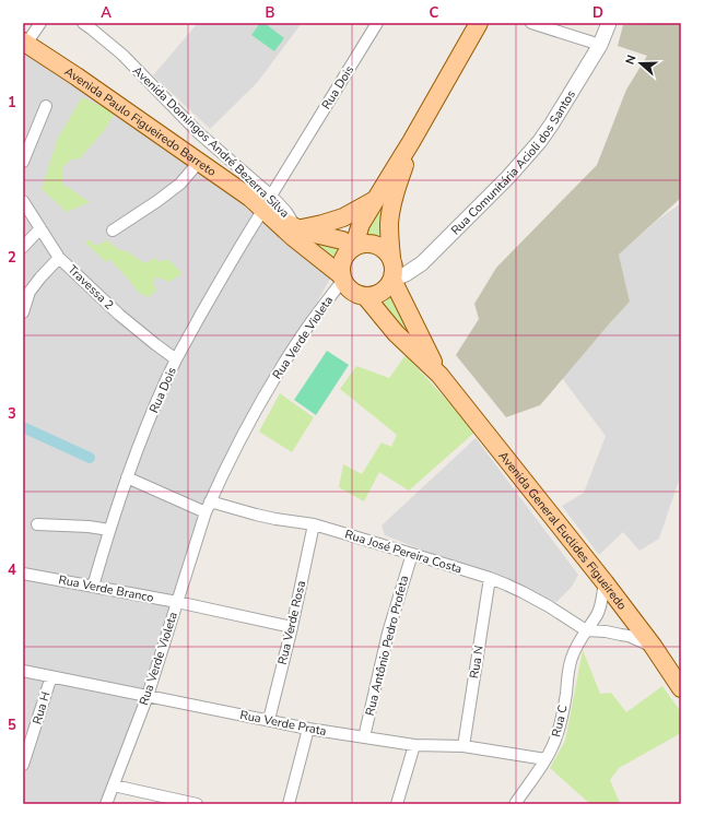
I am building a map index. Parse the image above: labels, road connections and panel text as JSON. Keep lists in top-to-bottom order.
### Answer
{
  "streets": {
    "main road": ["Avenida Paulo Figueiredo Barreto", "Avenida General Euclides Figueiredo"],
    "street": [
      "Rua Dois",
      "Avenida Domingos André Bezerra Silva",
      "Rua Comunitária Acioli dos Santos",
      "Travessa 2",
      "Rua Verde Violeta",
      "Rua José Pereira Costa",
      "Rua Verde Branco",
      "Rua Verde Rosa",
      "Rua Antônio Pedro Profeta",
      "Rua N",
      "Rua H",
      "Rua C",
      "Rua Verde Prata"
    ]
  },
  "crossings": [
    ["Rua Dois", "Avenida Paulo Figueiredo Barreto"],
    ["Rua Dois", "Avenida Domingos André Bezerra Silva"],
    ["Rua Dois", "Travessa 2"],
    ["Rua Dois", "Rua Verde Branco"],
    ["Avenida Paulo Figueiredo Barreto", "Avenida Domingos André Bezerra Silva"],
    ["Avenida Paulo Figueiredo Barreto", "Rua Comunitária Acioli dos Santos"],
    ["Avenida Paulo Figueiredo Barreto", "Rua Verde Violeta"],
    ["Avenida Paulo Figueiredo Barreto", "Avenida General Euclides Figueiredo"],
    ["Rua Comunitária Acioli dos Santos", "Rua Verde Violeta"],
    ["Rua Comunitária Acioli dos Santos", "Avenida General Euclides Figueiredo"],
    ["Rua Verde Violeta", "Avenida General Euclides Figueiredo"],
    ["Rua Verde Violeta", "Rua José Pereira Costa"],
    ["Rua Verde Violeta", "Rua Verde Branco"],
    ["Rua Verde Violeta", "Rua Verde Prata"],
    ["Avenida General Euclides Figueiredo", "Rua José Pereira Costa"],
    ["Rua José Pereira Costa", "Rua Verde Rosa"],
    ["Rua José Pereira Costa", "Rua Antônio Pedro Profeta"],
    ["Rua José Pereira Costa", "Rua N"],
    ["Rua José Pereira Costa", "Rua C"],
    ["Rua Verde Branco", "Rua Verde Rosa"],
    ["Rua Verde Rosa", "Rua Verde Prata"],
    ["Rua Antônio Pedro Profeta", "Rua Verde Prata"],
    ["Rua N", "Rua Verde Prata"],
    ["Rua H", "Rua Verde Prata"],
    ["Rua C", "Rua Verde Prata"]
  ],
  "north": "left",
  "grid": {
    "columns": [
      "A",
      "B",
      "C",
      "D"
    ],
    "rows": [
      "1",
      "2",
      "3",
      "4",
      "5"
    ]
  }
}
